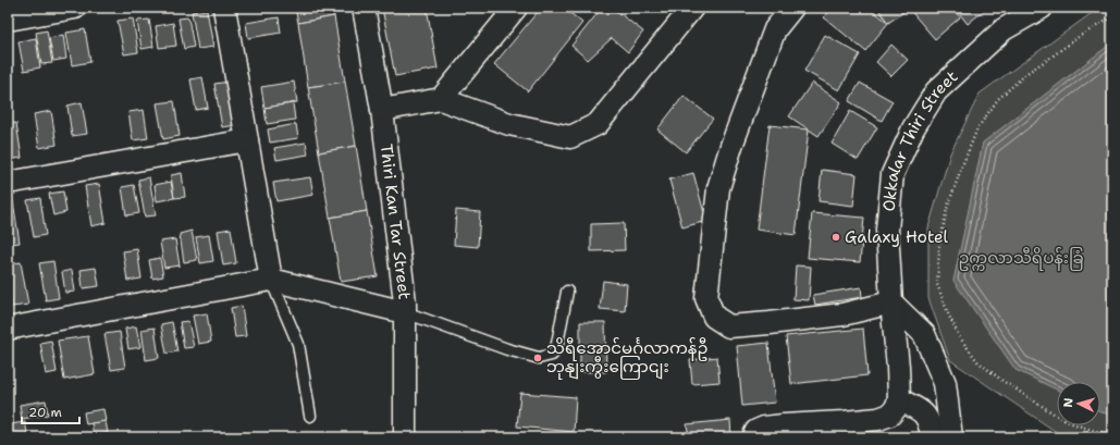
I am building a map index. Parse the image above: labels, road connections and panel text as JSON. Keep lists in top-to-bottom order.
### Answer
{
  "streets": {
    "street": ["Okkalar Thiri Street", "Thiri Kan Tar Street"]
  },
  "parks": ["ဥက္ကလာသီရိပန်းခြံ"],
  "places": ["Galaxy Hotel", "သိရီအောင်မင်္ဂလာကန်ဦ ဘုနျးကွီးကြောငျး"],
  "scale_bar": "20 m",
  "north": "left"
}
